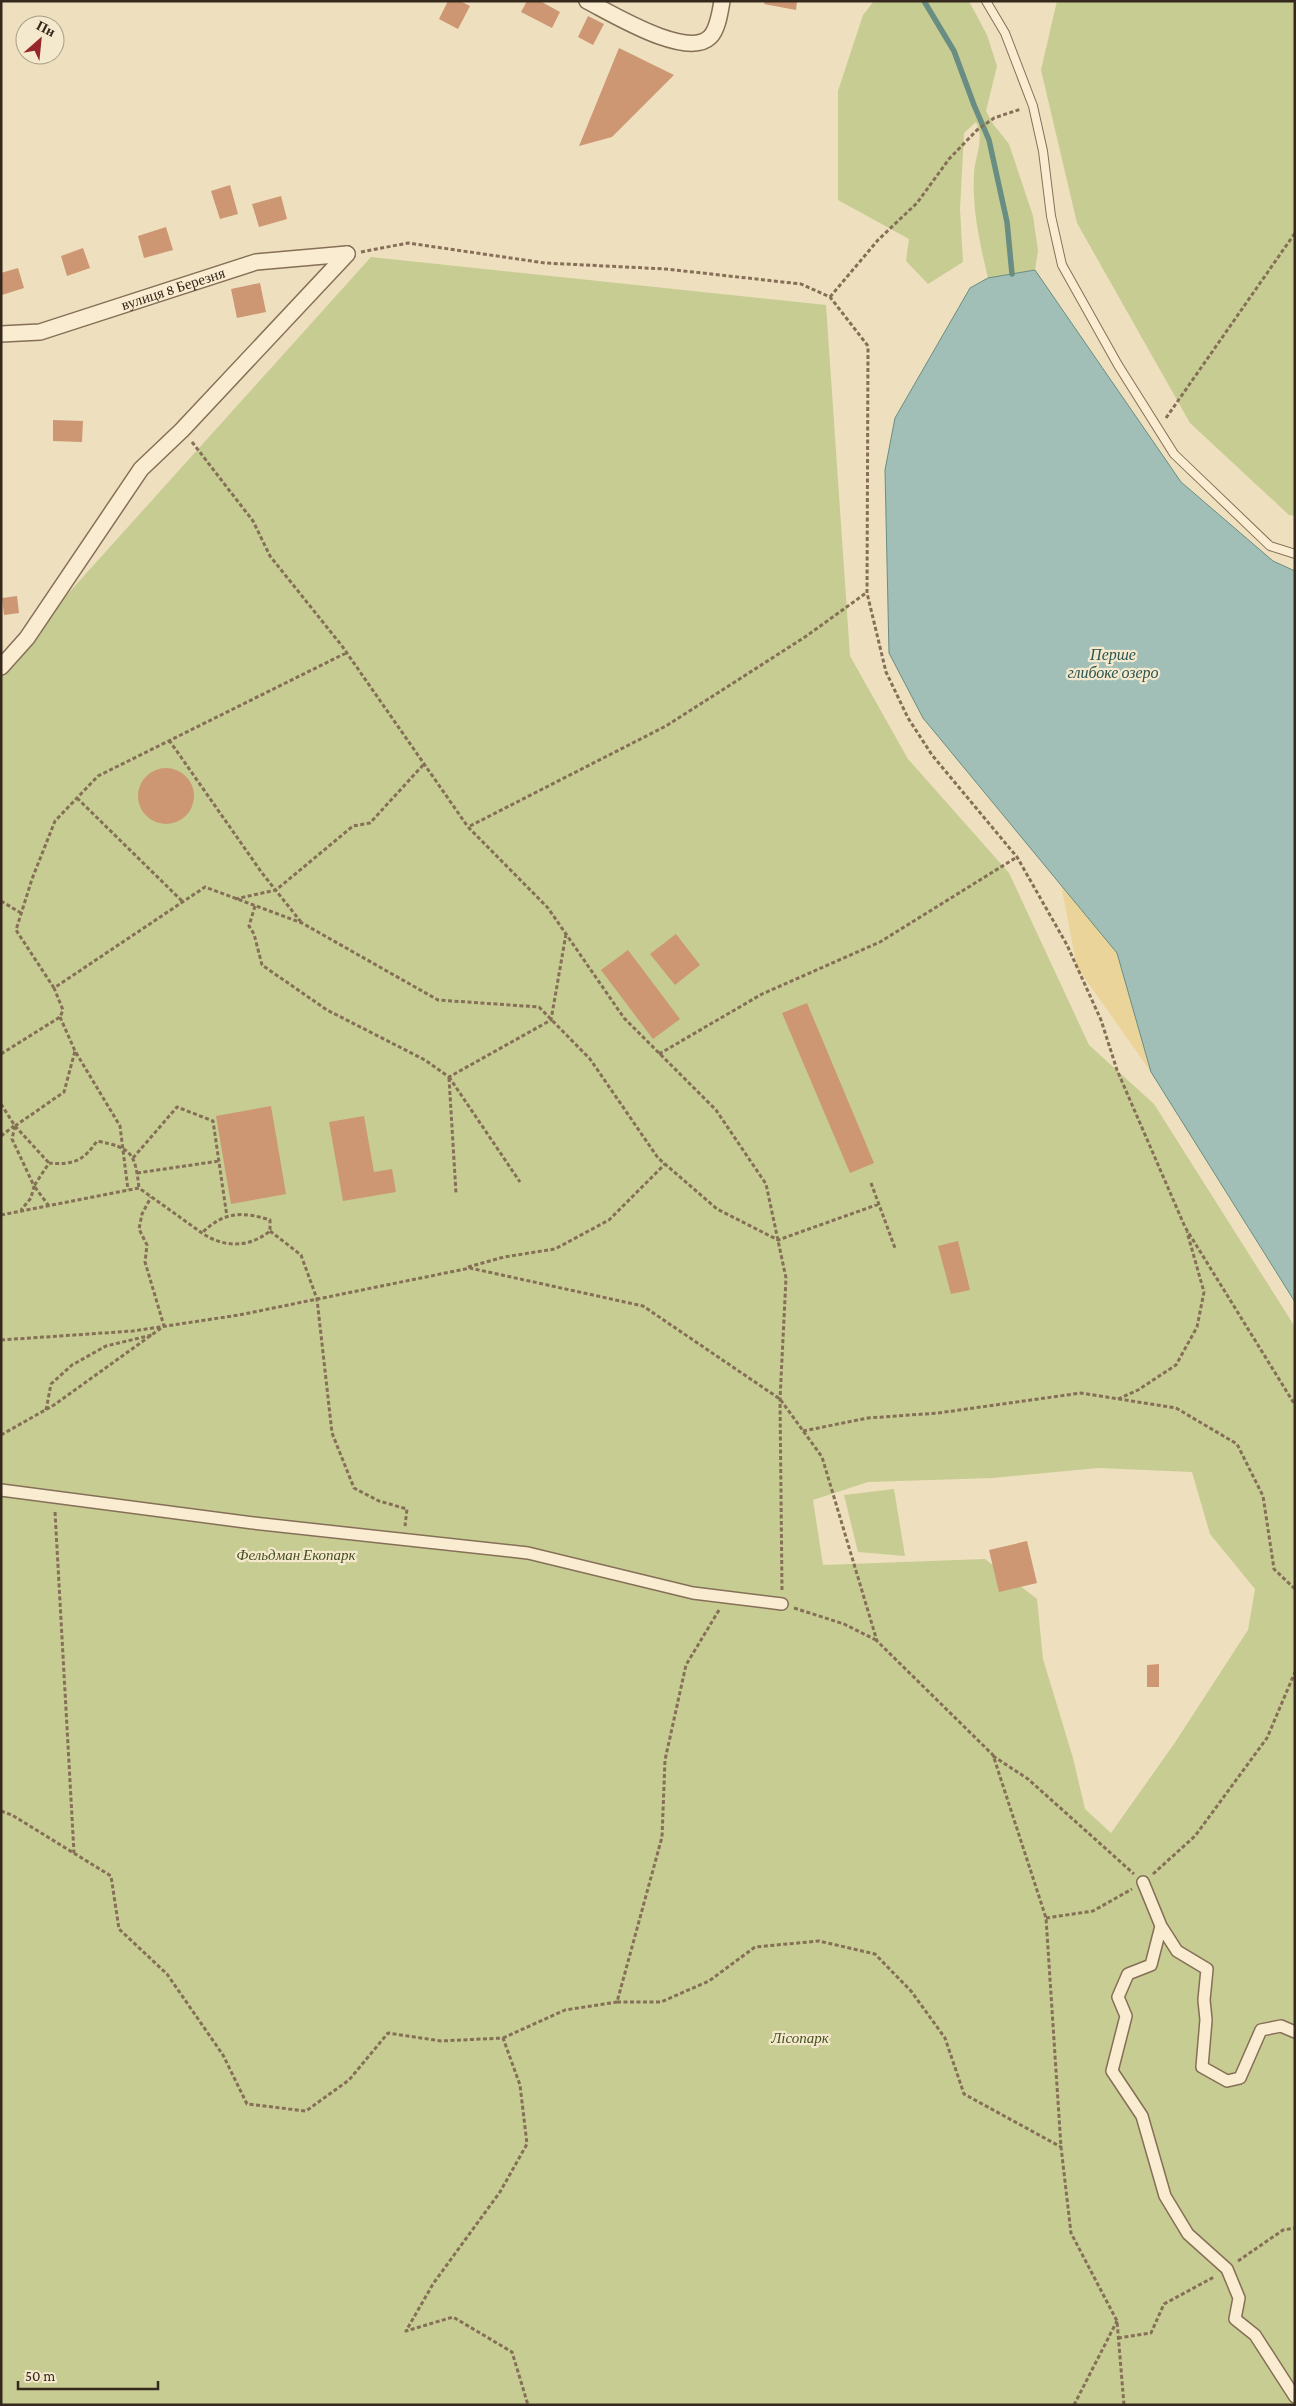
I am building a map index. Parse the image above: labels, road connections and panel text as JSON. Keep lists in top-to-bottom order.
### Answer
{
  "streets": {
    "street": ["вулиця 8 Березня"]
  },
  "water": ["Перше глибоке озеро"],
  "parks": ["Фельдман Екопарк", "Лісопарк"],
  "scale_bar": "50 m",
  "north": "top right"
}
